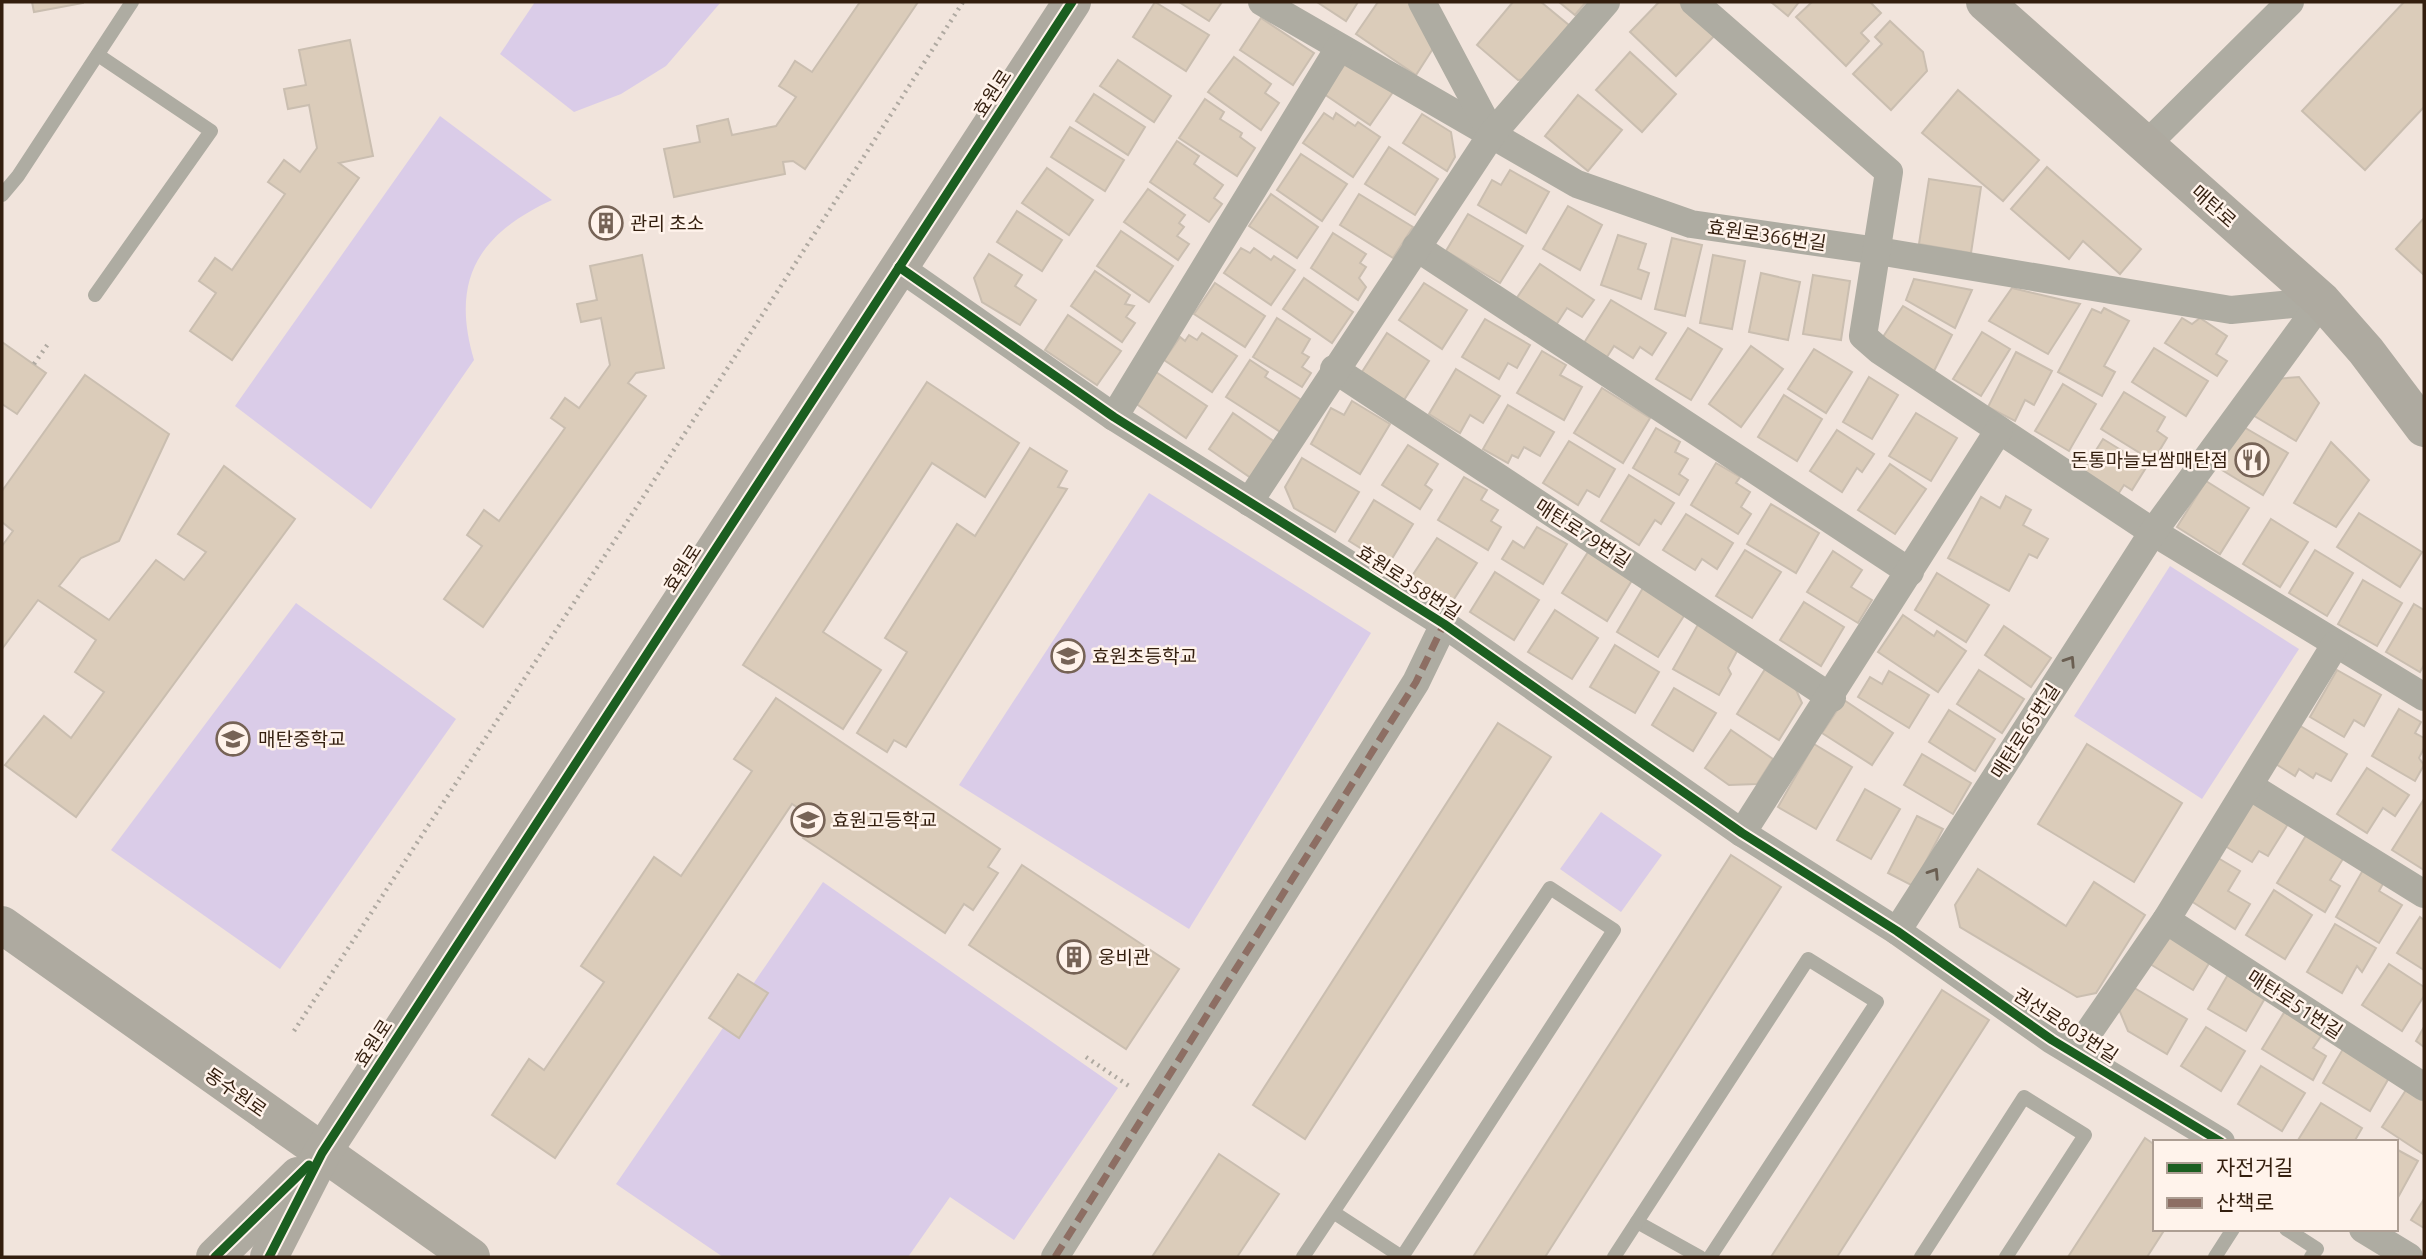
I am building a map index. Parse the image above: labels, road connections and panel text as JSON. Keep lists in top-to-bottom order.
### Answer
{
  "streets": {
    "street": [
      "효원로",
      "매탄로",
      "효원로366번길",
      "매탄로79번길",
      "효원로358번길",
      "매탄로65번길",
      "매탄로51번길",
      "권선로803번길",
      "동수원로"
    ]
  },
  "crossings": [
    ["효원로", "효원로358번길"],
    ["효원로", "동수원로"],
    ["매탄로", "효원로366번길"],
    ["매탄로", "매탄로65번길"],
    ["효원로366번길", "매탄로65번길"],
    ["효원로358번길", "매탄로65번길"],
    ["효원로358번길", "권선로803번길"],
    ["매탄로65번길", "권선로803번길"]
  ],
  "places": {
    "building": ["관리 초소", "웅비관"],
    "restaurant": ["돈통마늘보쌈매탄점"],
    "school or university": ["효원초등학교", "매탄중학교", "효원고등학교"]
  },
  "legend": ["자전거길", "산책로"]
}
